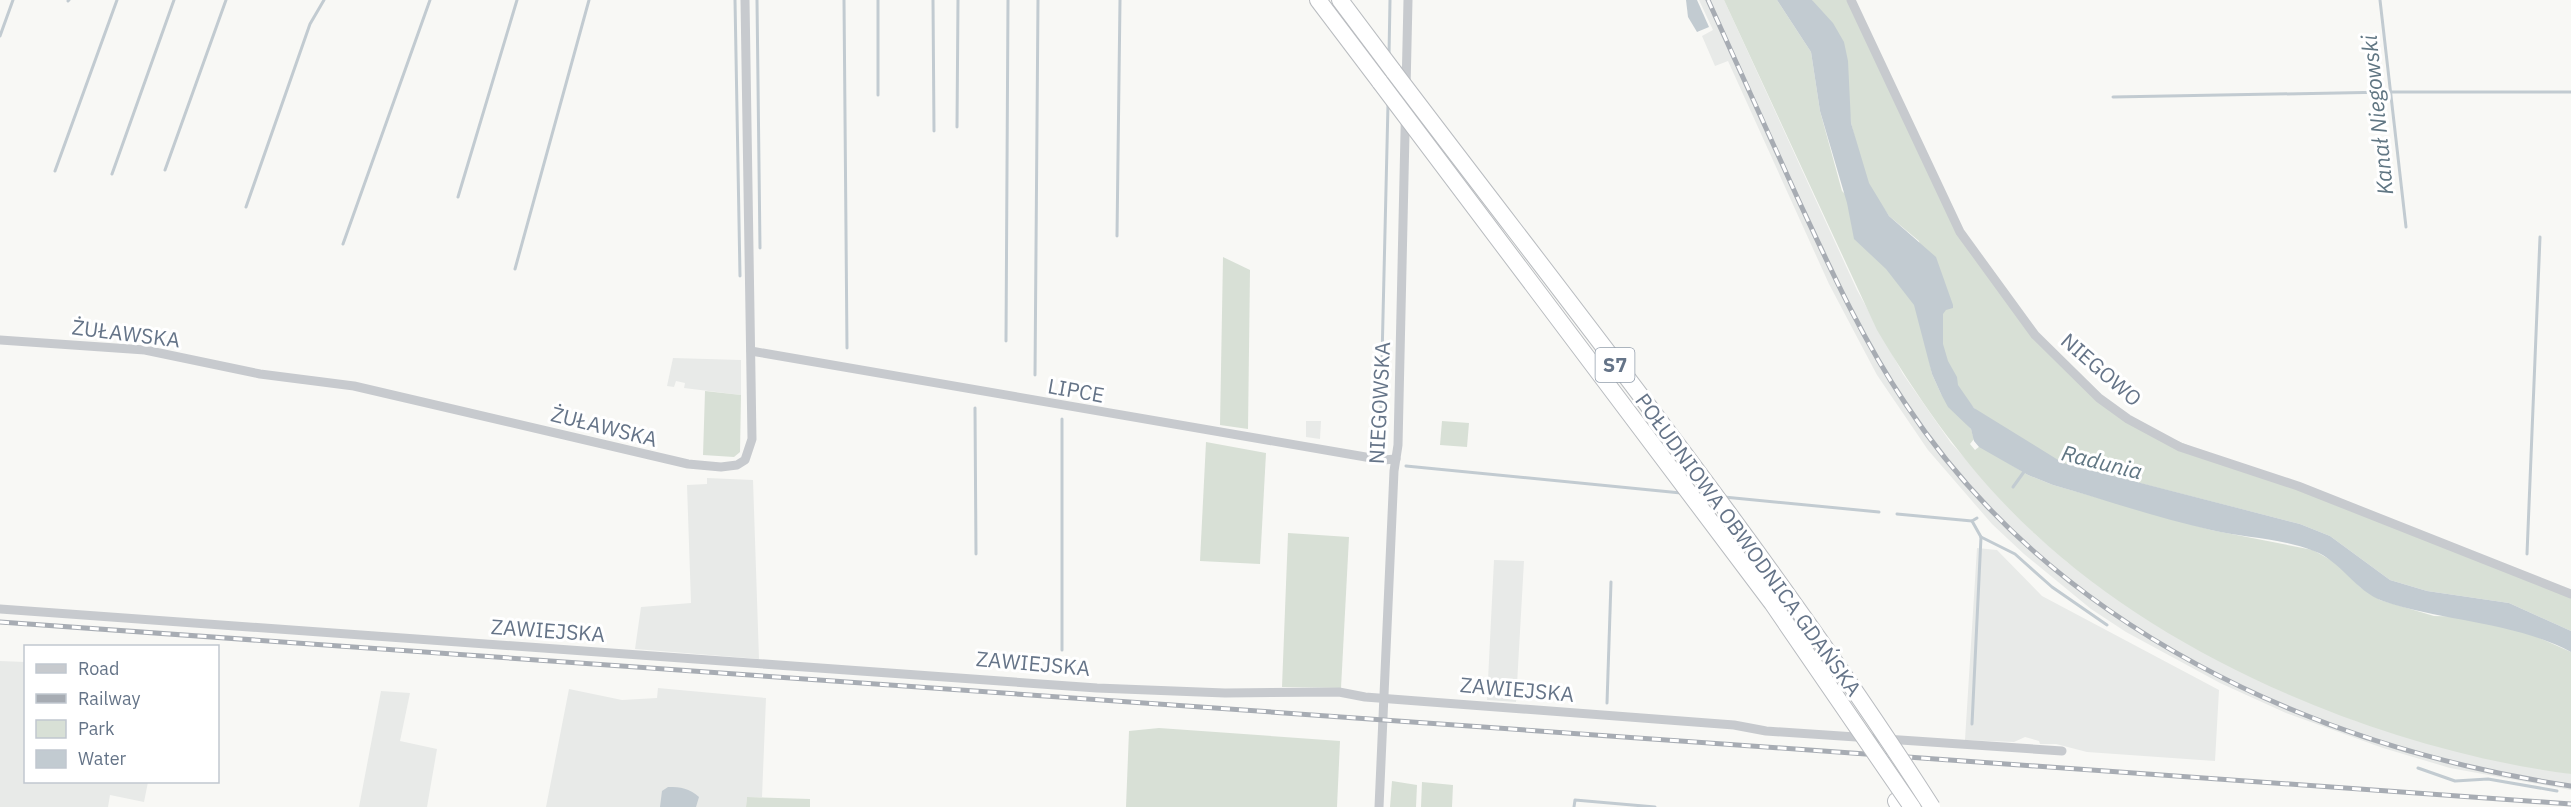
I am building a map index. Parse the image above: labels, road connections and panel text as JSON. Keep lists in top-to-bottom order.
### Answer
{
  "streets": {
    "highway": ["S7", "POŁUDNIOWA OBWODNICA GDAŃSKA"],
    "street": [
      "ŻUŁAWSKA",
      "NIEGOWO",
      "LIPCE",
      "NIEGOWSKA",
      "ZAWIEJSKA"
    ]
  },
  "crossings": [
    ["ŻUŁAWSKA", "LIPCE"],
    ["LIPCE", "NIEGOWSKA"],
    ["NIEGOWSKA", "ZAWIEJSKA"]
  ],
  "water": ["Kanał Niegowski", "Radunia"],
  "legend": [
    "Road",
    "Railway",
    "Park",
    "Water"
  ]
}
